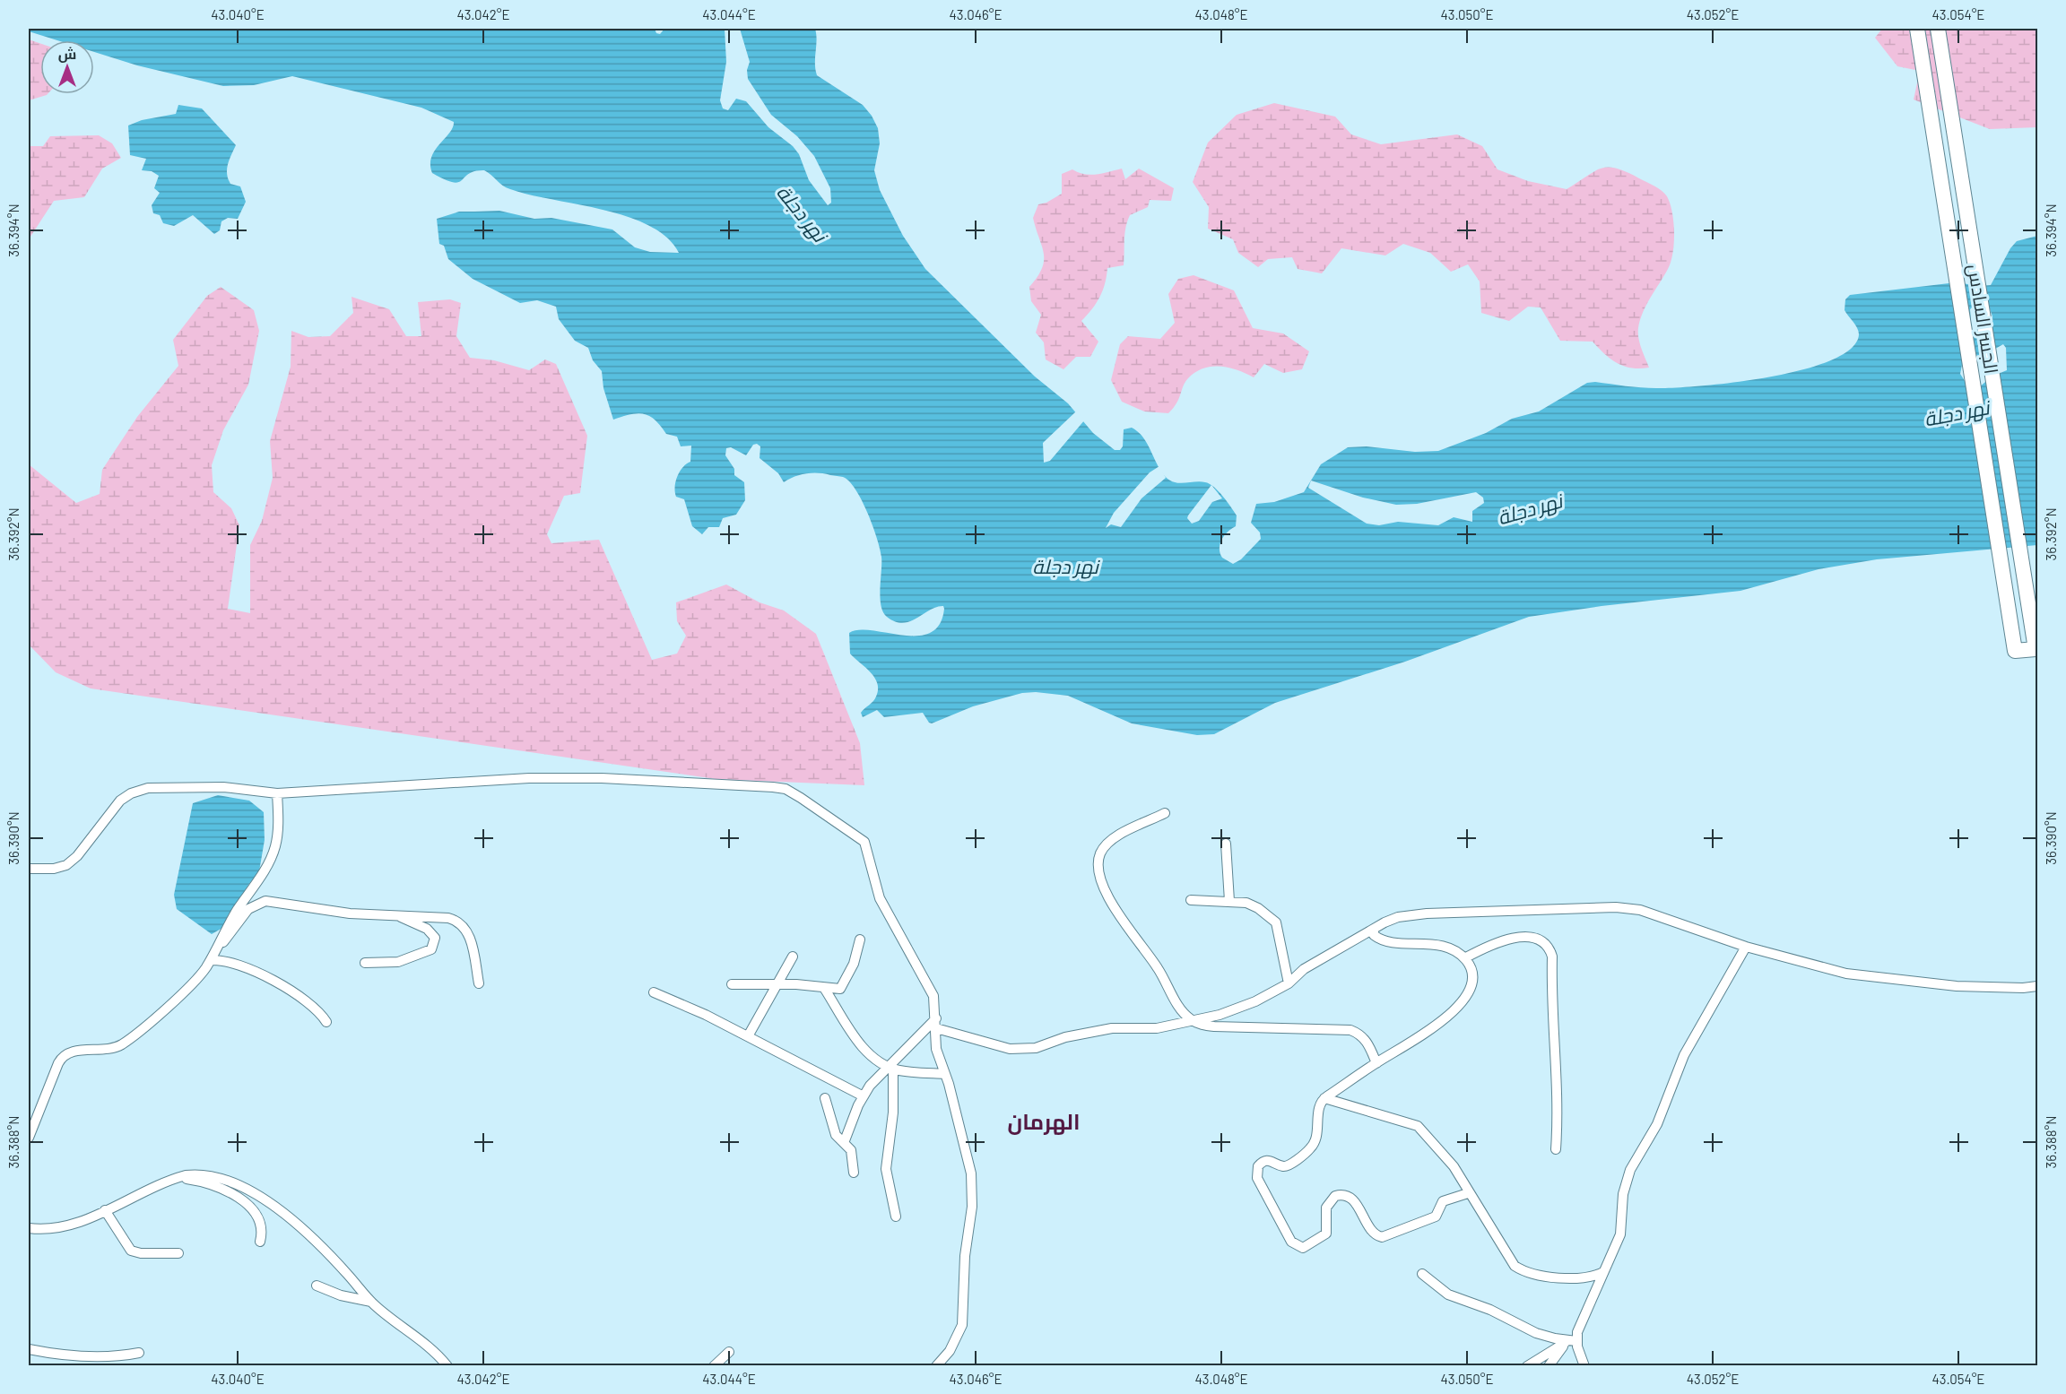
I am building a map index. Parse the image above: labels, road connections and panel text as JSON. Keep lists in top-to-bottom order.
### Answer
{
  "streets": {
    "highway": ["الجسر السادس"]
  },
  "districts": ["الهرمان"],
  "water": ["نهر دجلة"],
  "north": "top",
  "coordinates": [
    "43.040°E",
    "43.042°E",
    "43.044°E",
    "43.046°E",
    "43.048°E",
    "43.050°E",
    "43.052°E",
    "43.054°E",
    "36.394°N",
    "36.392°N",
    "36.390°N",
    "36.388°N"
  ]
}
